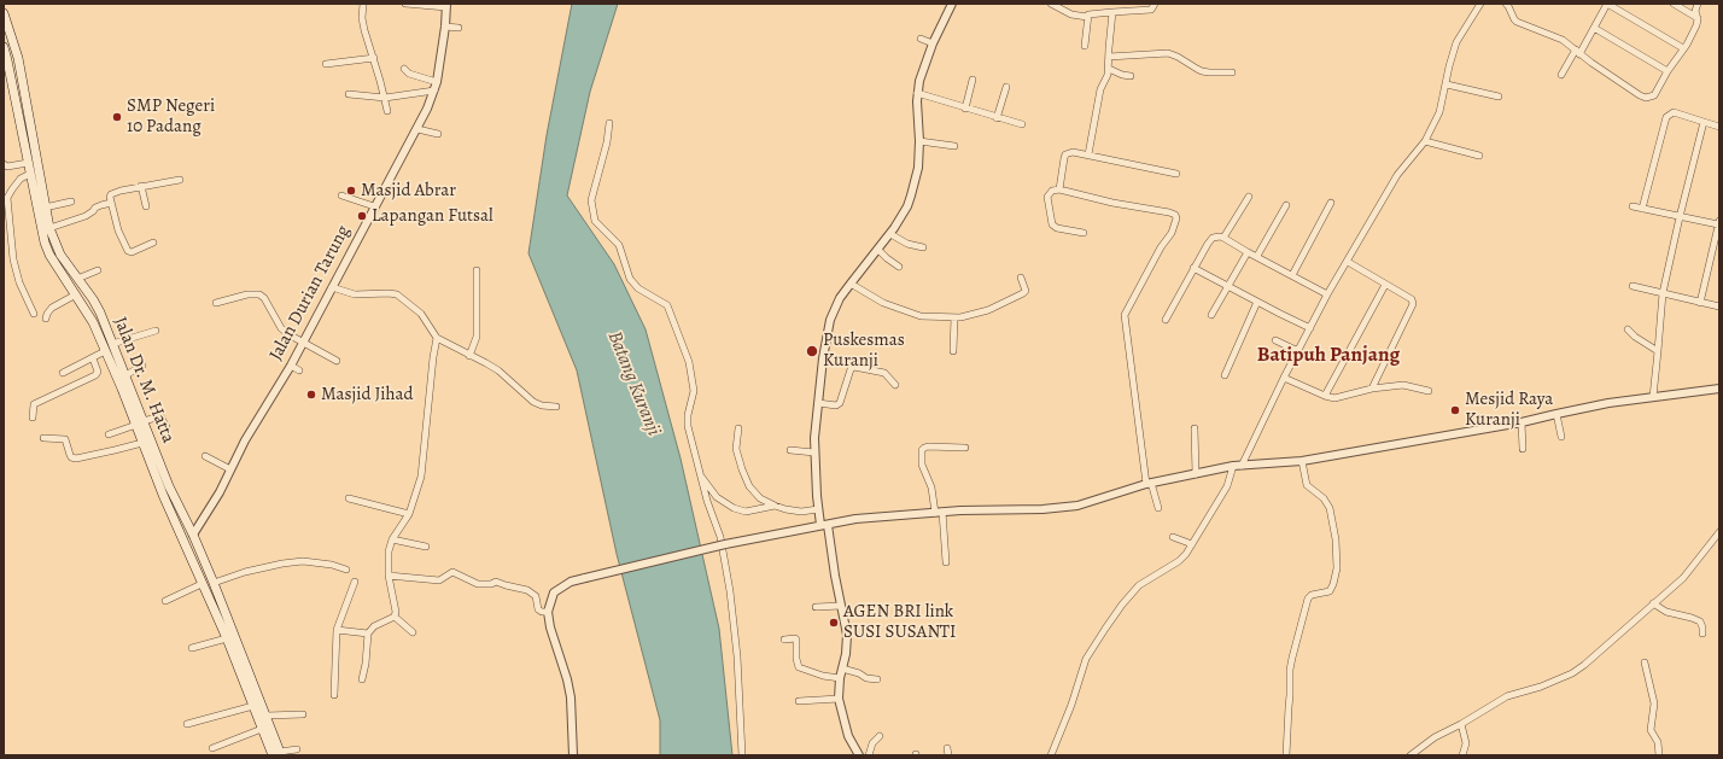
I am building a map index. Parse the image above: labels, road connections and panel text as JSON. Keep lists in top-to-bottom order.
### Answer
{
  "streets": {
    "main road": ["Jalan Dr. M. Hatta"],
    "street": ["Jalan Durian Tarung"]
  },
  "crossings": [
    ["Jalan Durian Tarung", "Jalan Dr. M. Hatta"]
  ],
  "districts": ["Batipuh Panjang"],
  "water": ["Batang Kuranji"],
  "places": [
    "SMP Negeri 10 Padang",
    "Masjid Abrar",
    "Lapangan Futsal",
    "Puskesmas Kuranji",
    "Masjid Jihad",
    "Mesjid Raya Kuranji",
    "AGEN BRI link SUSI SUSANTI"
  ]
}
